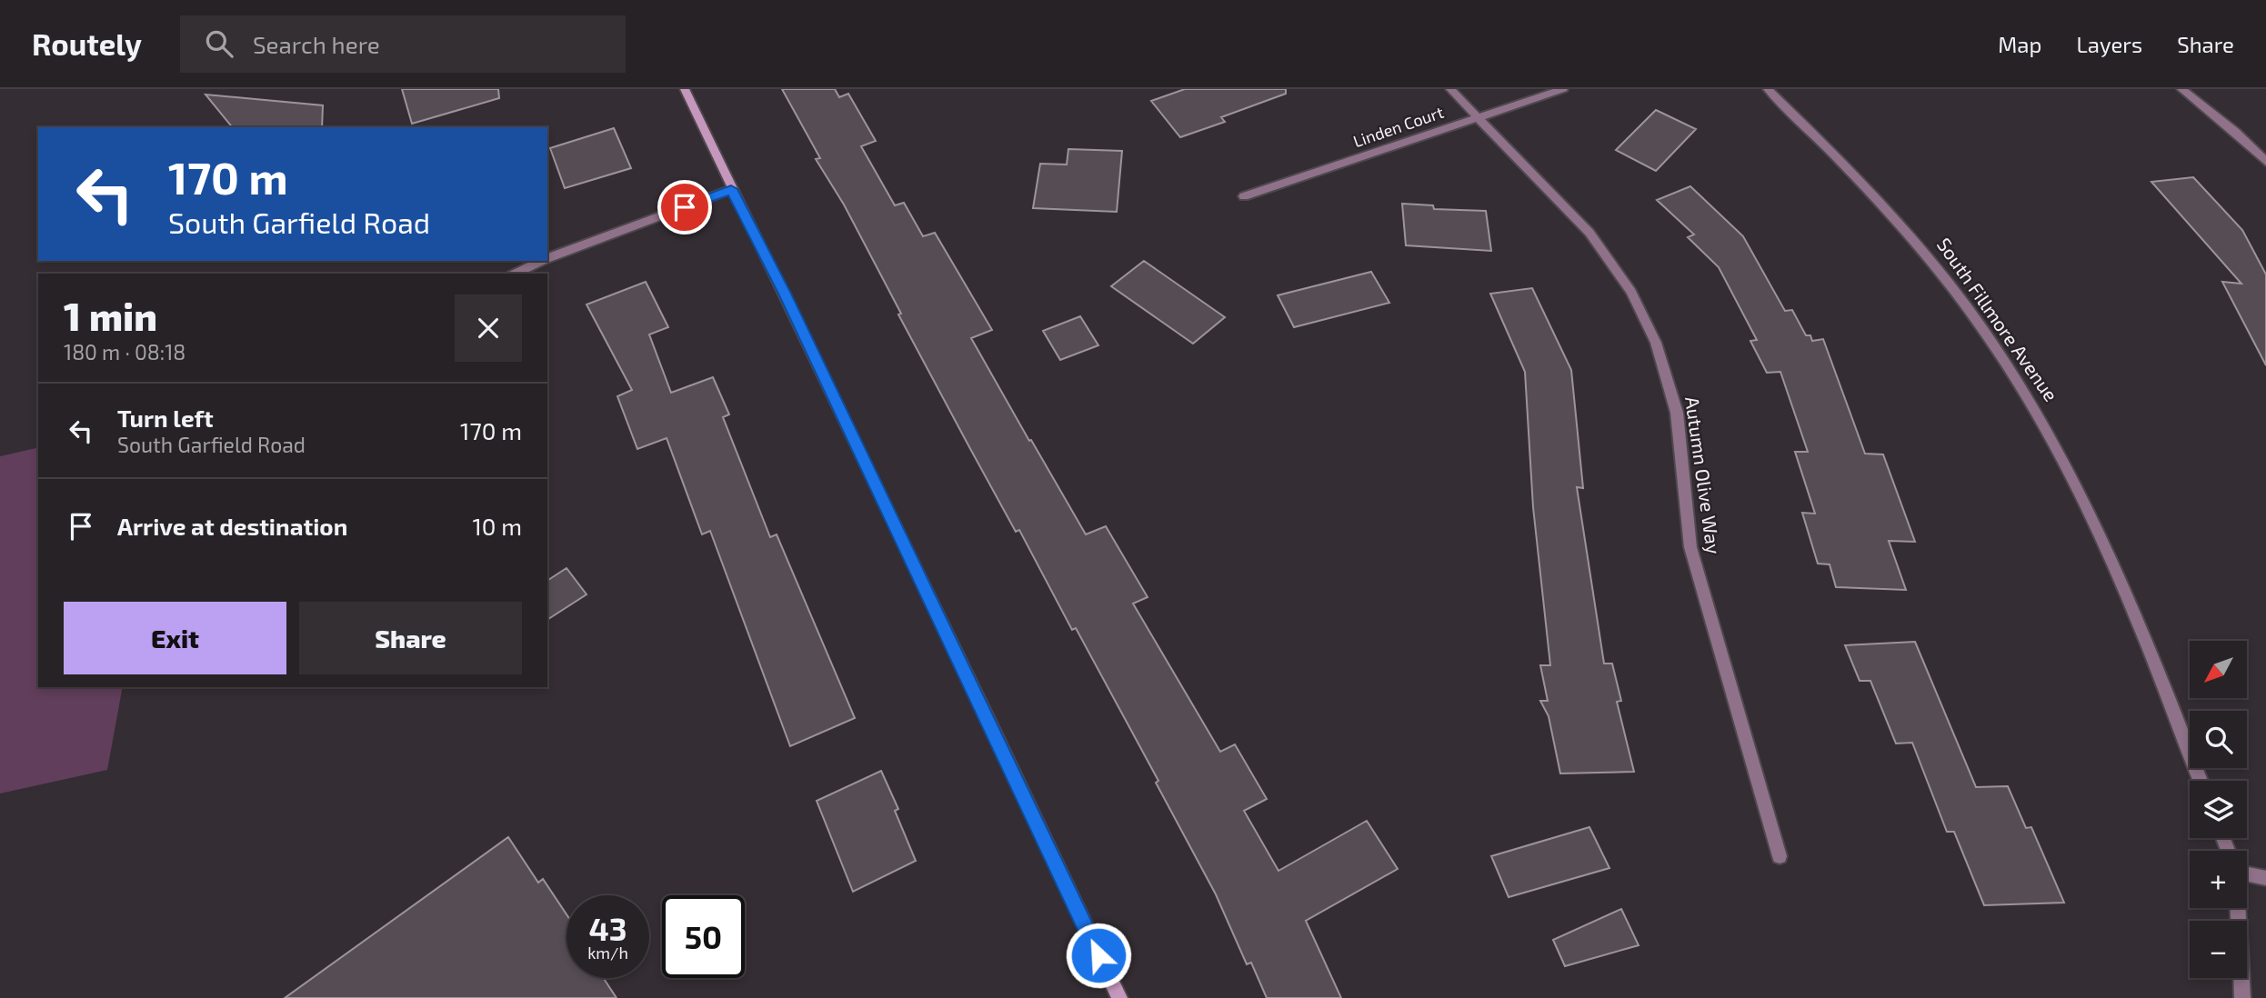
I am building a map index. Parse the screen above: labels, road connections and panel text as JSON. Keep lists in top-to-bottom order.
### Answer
{
  "streets": {
    "street": ["Linden Court", "South Fillmore Avenue", "Autumn Olive Way"]
  },
  "crossings": [
    ["Linden Court", "Autumn Olive Way"]
  ],
  "north": "bottom left",
  "page": {
    "header": "Routely",
    "search": "Search here",
    "nav": ["Map", "Layers", "Share"],
    "turn": ["170 m", "South Garfield Road"],
    "heading": ["1 min", "180 m · 08:18"],
    "list": [
      {
        "name": "Turn left",
        "note": "South Garfield Road",
        "value": "170 m"
      },
      {
        "name": "Arrive at destination",
        "value": "10 m"
      }
    ],
    "buttons": ["Exit", "Share"],
    "map_buttons": ["+", "−"],
    "speed": "43 km/h",
    "limit": "50"
  }
}
